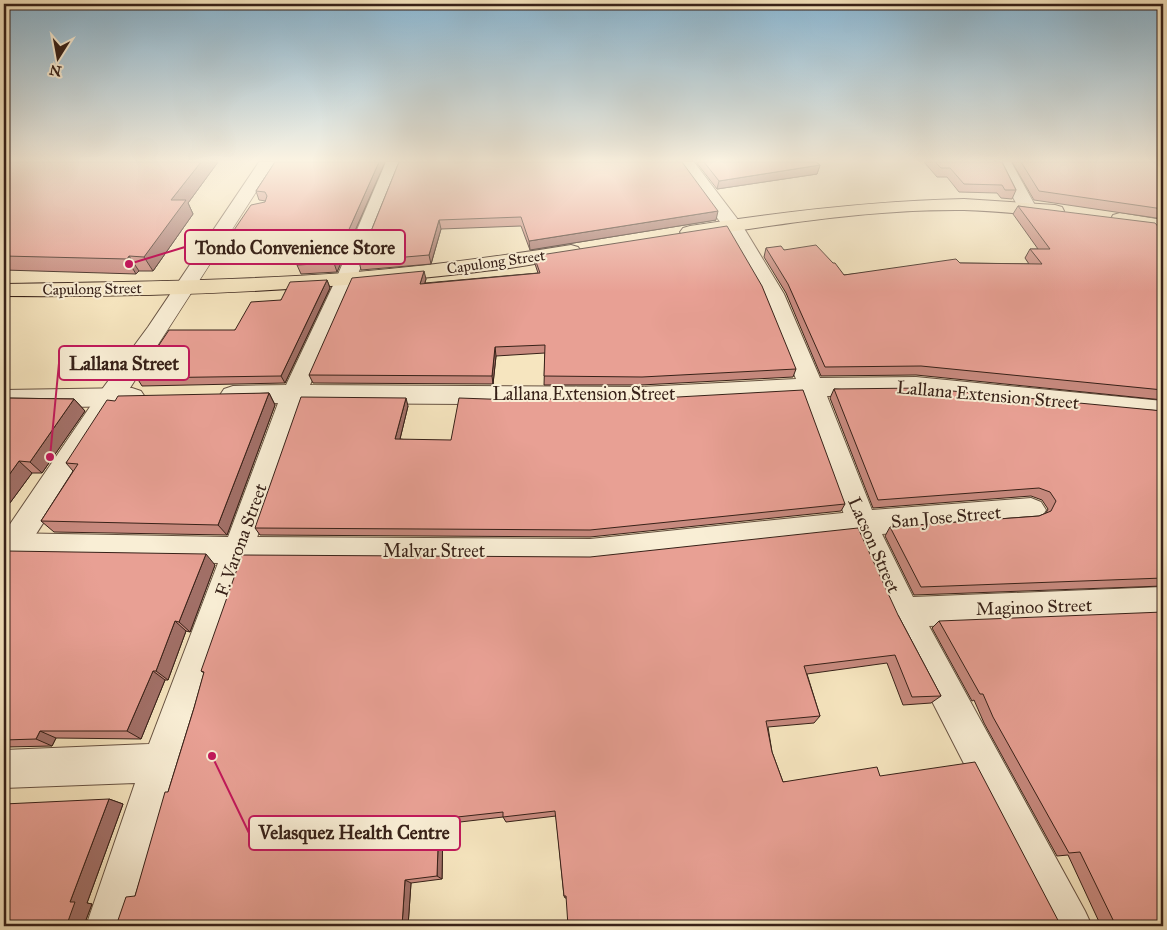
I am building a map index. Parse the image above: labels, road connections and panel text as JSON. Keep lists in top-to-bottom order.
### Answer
{
  "streets": {
    "main road": ["Capulong Street"],
    "street": [
      "Lallana Extension Street",
      "San Jose Street",
      "F. Varona Street",
      "Lacson Street",
      "Malvar Street",
      "Maginoo Street"
    ]
  },
  "crossings": [
    ["Capulong Street", "F. Varona Street"],
    ["Lallana Extension Street", "F. Varona Street"],
    ["Lallana Extension Street", "Lacson Street"],
    ["San Jose Street", "Lacson Street"],
    ["San Jose Street", "Malvar Street"],
    ["F. Varona Street", "Malvar Street"],
    ["Lacson Street", "Malvar Street"],
    ["Lacson Street", "Maginoo Street"]
  ],
  "places": ["Tondo Convenience Store", "Lallana Street", "Velasquez Health Centre"],
  "north": "bottom"
}
